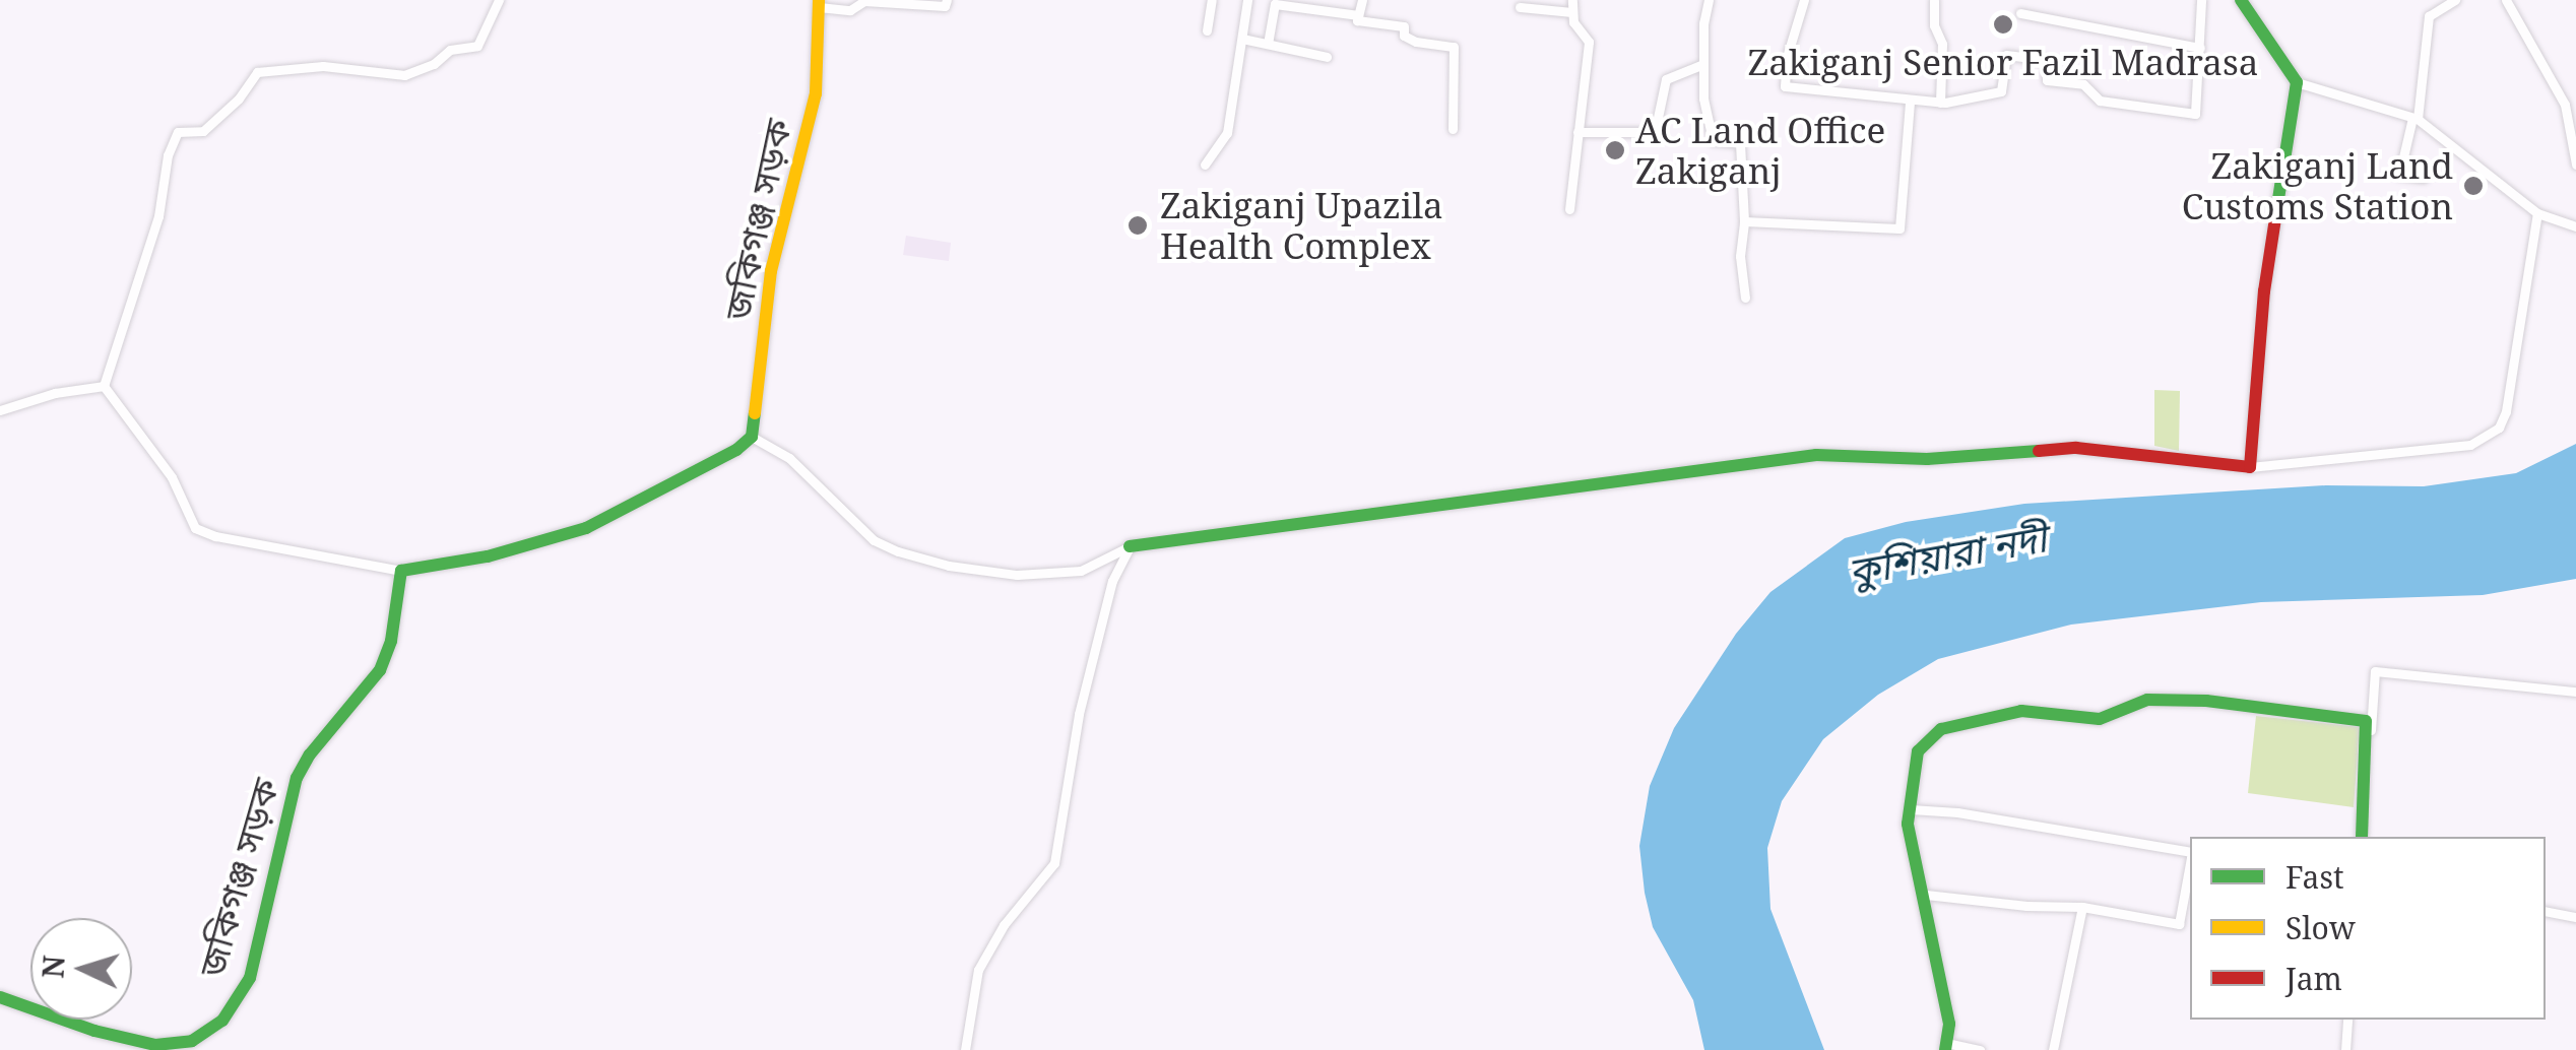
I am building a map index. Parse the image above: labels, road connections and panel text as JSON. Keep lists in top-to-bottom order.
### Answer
{
  "streets": {
    "street": ["জকিগঞ্জ সড়ক"]
  },
  "water": ["কুশিয়ারা নদী"],
  "places": [
    "Zakiganj Senior Fazil Madrasa",
    "AC Land Office Zakiganj",
    "Zakiganj Land Customs Station",
    "Zakiganj Upazila Health Complex"
  ],
  "legend": ["Fast", "Slow", "Jam"],
  "north": "left"
}
